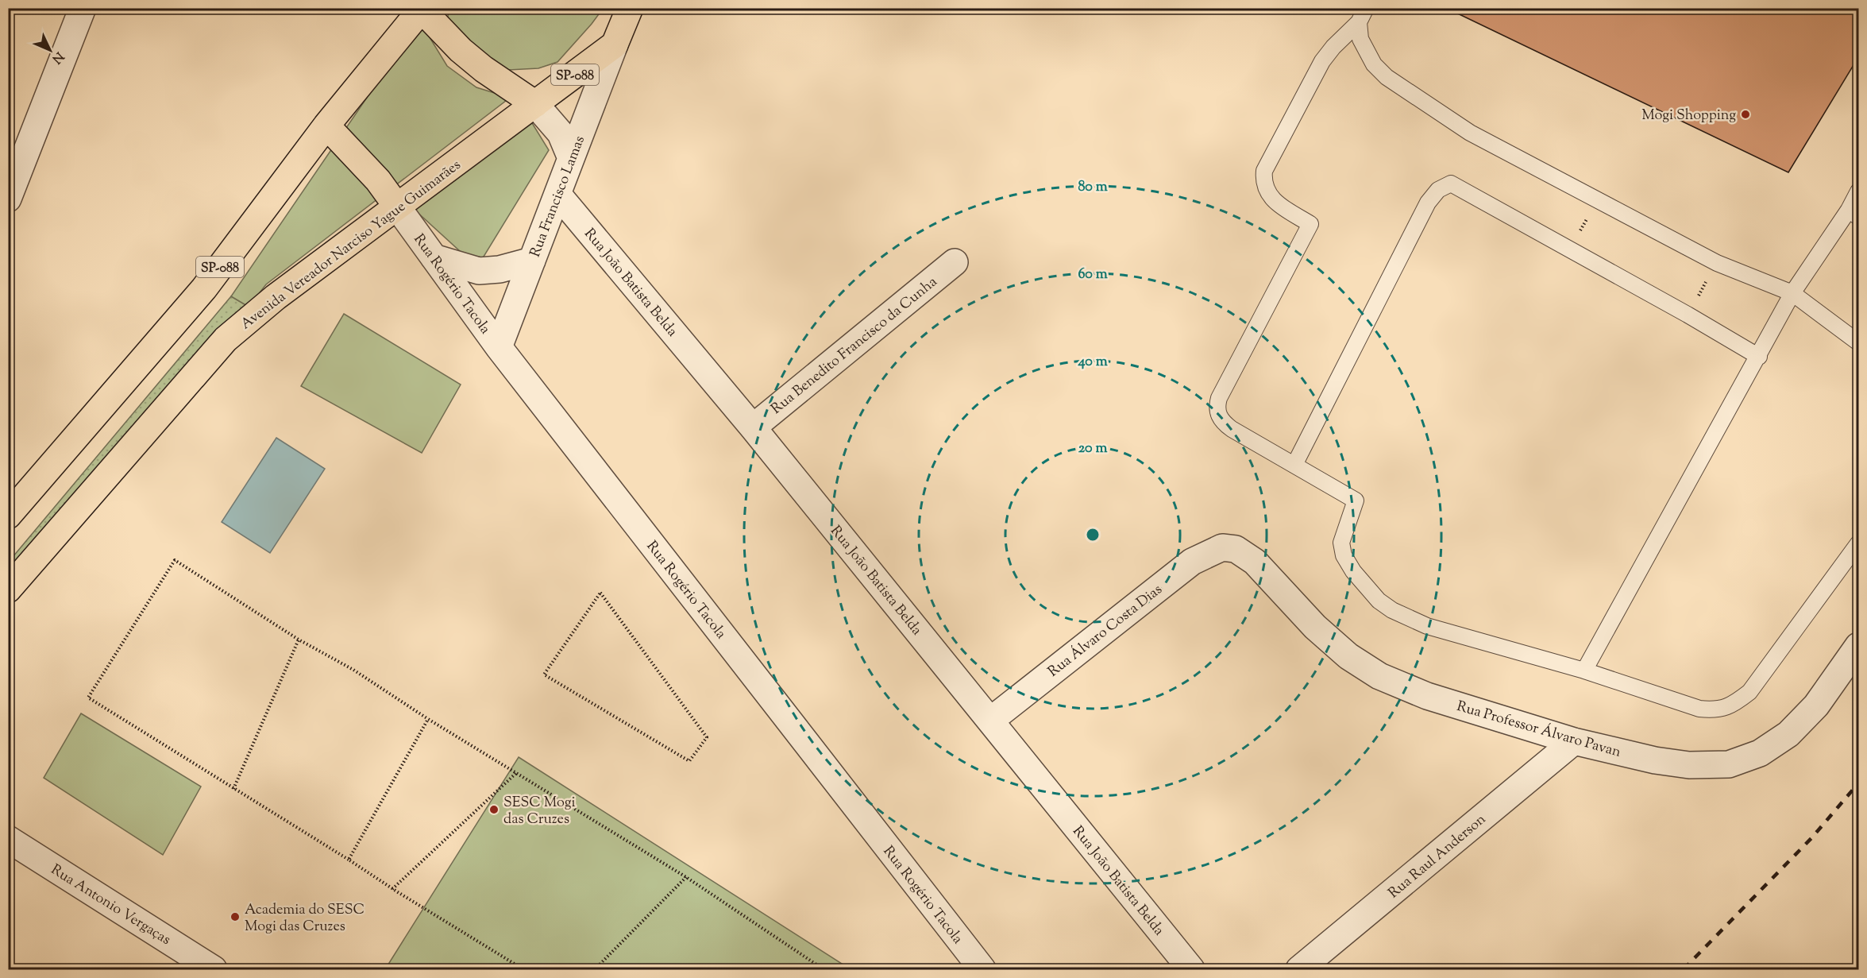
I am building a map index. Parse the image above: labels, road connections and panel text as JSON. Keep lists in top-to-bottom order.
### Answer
{
  "streets": {
    "main road": ["SP-088", "Avenida Vereador Narciso Yague Guimarães"],
    "street": [
      "Rua Francisco Lamas",
      "Rua João Batista Belda",
      "Rua Rogério Tacola",
      "Rua Benedito Francisco da Cunha",
      "Rua Álvaro Costa Dias",
      "Rua Professor Álvaro Pavan",
      "Rua Raul Anderson",
      "Rua Antonio Vergaças"
    ]
  },
  "crossings": [
    ["SP-088", "Rua Francisco Lamas"],
    ["SP-088", "Avenida Vereador Narciso Yague Guimarães"],
    ["Rua Francisco Lamas", "Rua João Batista Belda"],
    ["Rua Francisco Lamas", "Rua Rogério Tacola"],
    ["Avenida Vereador Narciso Yague Guimarães", "Rua Rogério Tacola"],
    ["Rua João Batista Belda", "Rua Benedito Francisco da Cunha"],
    ["Rua João Batista Belda", "Rua Álvaro Costa Dias"],
    ["Rua Álvaro Costa Dias", "Rua Professor Álvaro Pavan"],
    ["Rua Professor Álvaro Pavan", "Rua Raul Anderson"]
  ],
  "places": ["Mogi Shopping", "SESC Mogi das Cruzes", "Academia do SESC Mogi das Cruzes"],
  "north": "bottom right",
  "rings": [
    "80 m",
    "60 m",
    "40 m",
    "20 m"
  ]
}
